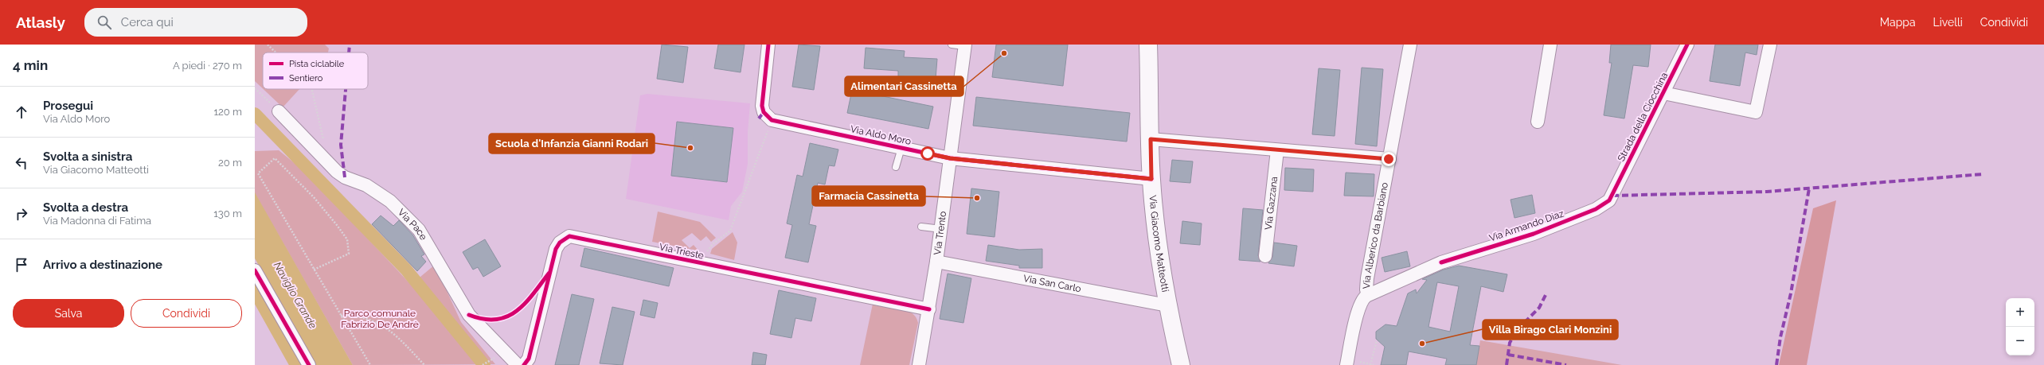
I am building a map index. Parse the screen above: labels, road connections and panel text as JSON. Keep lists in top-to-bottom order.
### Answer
{
  "streets": {
    "street": [
      "Strada della Ciocchina",
      "Via Aldo Moro",
      "Via Gazzana",
      "Via Pace",
      "Via Armando Diaz",
      "Via Trento",
      "Via Alberico da Barbiano",
      "Via Giacomo Matteotti",
      "Via Trieste",
      "Via San Carlo"
    ]
  },
  "crossings": [
    ["Strada della Ciocchina", "Via Armando Diaz"],
    ["Via Aldo Moro", "Via Trento"],
    ["Via Aldo Moro", "Via Giacomo Matteotti"],
    ["Via Armando Diaz", "Via Alberico da Barbiano"],
    ["Via Trento", "Via Trieste"],
    ["Via Trento", "Via San Carlo"],
    ["Via Giacomo Matteotti", "Via San Carlo"]
  ],
  "water": ["Naviglio Grande"],
  "parks": ["Parco comunale Fabrizio De Andrè"],
  "places": [
    "Alimentari Cassinetta",
    "Scuola d'Infanzia Gianni Rodari",
    "Farmacia Cassinetta",
    "Villa Birago Clari Monzini"
  ],
  "legend": ["Pista ciclabile", "Sentiero"],
  "page": {
    "header": "Atlasly",
    "search": "Cerca qui",
    "nav": ["Mappa", "Livelli", "Condividi"],
    "heading": ["4 min", "A piedi · 270 m"],
    "list": [
      ["Prosegui", "Via Aldo Moro", "120 m"],
      ["Svolta a sinistra", "Via Giacomo Matteotti", "20 m"],
      ["Svolta a destra", "Via Madonna di Fatima", "130 m"],
      "Arrivo a destinazione"
    ],
    "buttons": ["Salva", "Condividi"],
    "map_buttons": ["+", "−"]
  }
}
